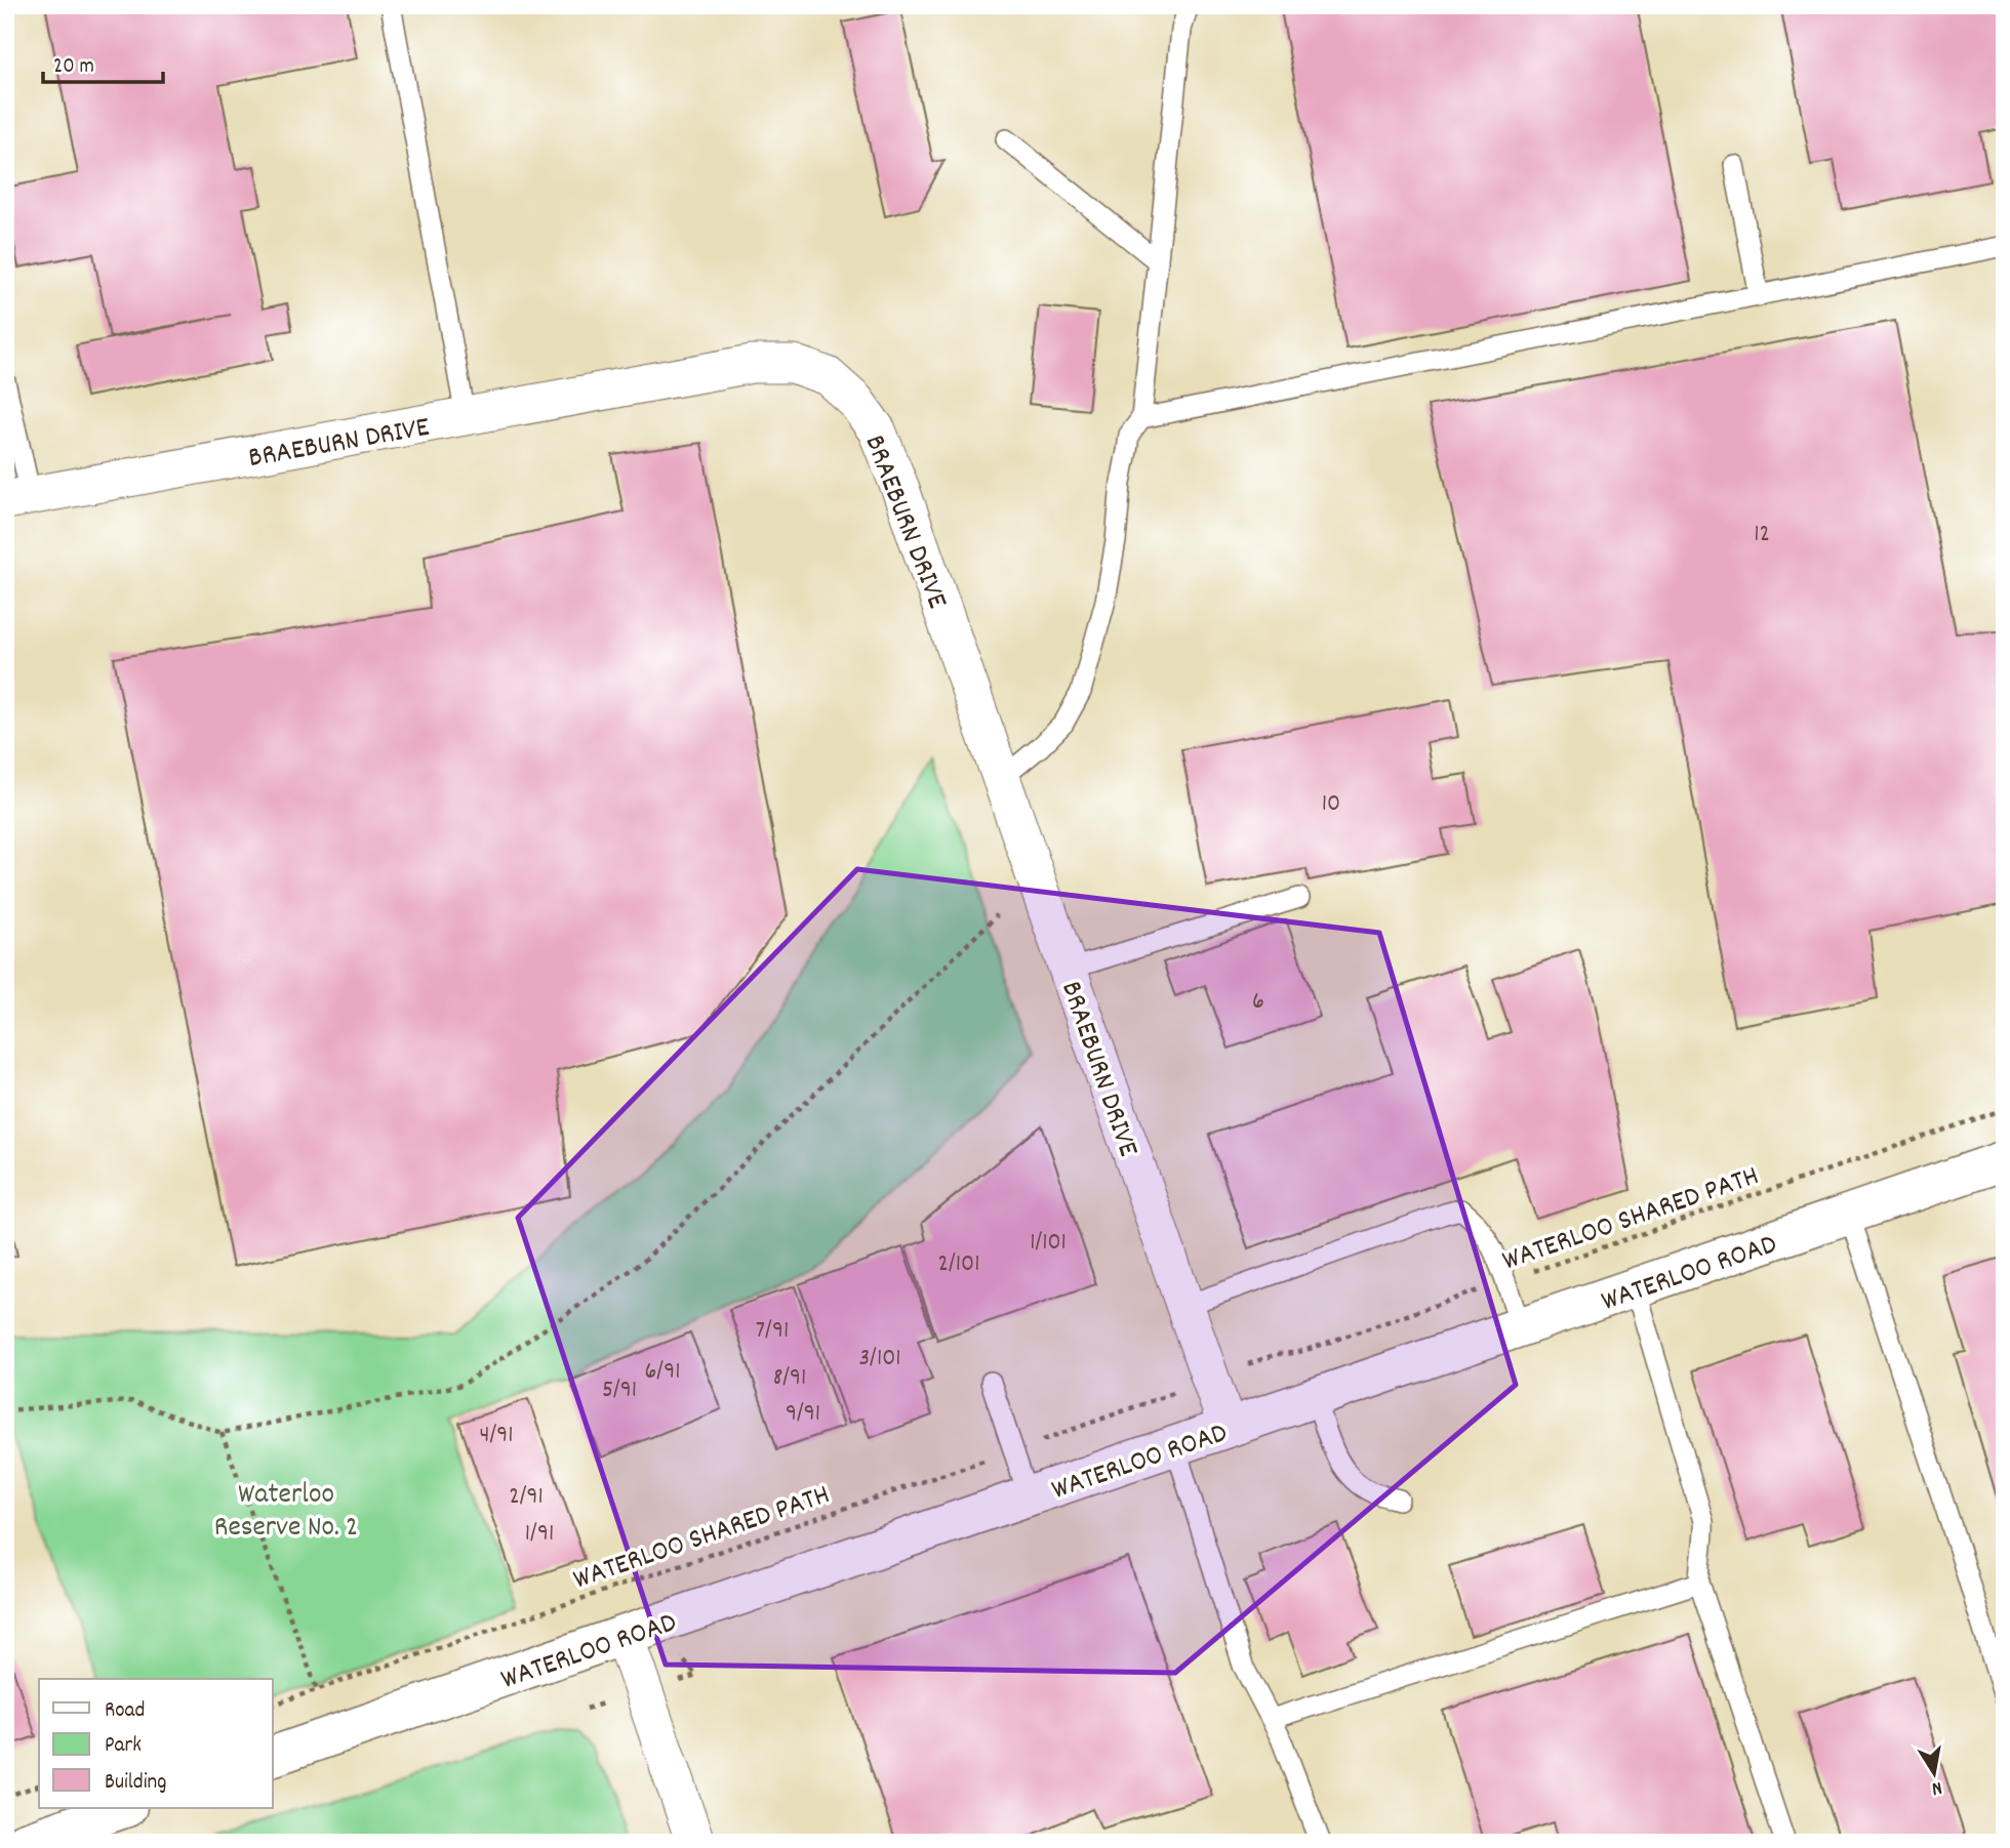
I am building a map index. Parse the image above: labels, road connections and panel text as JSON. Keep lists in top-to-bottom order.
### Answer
{
  "streets": {
    "street": ["BRAEBURN DRIVE", "WATERLOO ROAD"],
    "path": ["WATERLOO SHARED PATH"]
  },
  "crossings": [
    ["BRAEBURN DRIVE", "WATERLOO ROAD"]
  ],
  "parks": ["Waterloo Reserve No. 2"],
  "house_numbers": [
    "12",
    "10",
    "6",
    "1/101",
    "2/101",
    "7/91",
    "3/101",
    "6/91",
    "8/91",
    "5/91",
    "9/91",
    "4/91",
    "2/91",
    "1/91"
  ],
  "legend": ["Road", "Park", "Building"],
  "scale_bar": "20 m",
  "north": "bottom"
}
